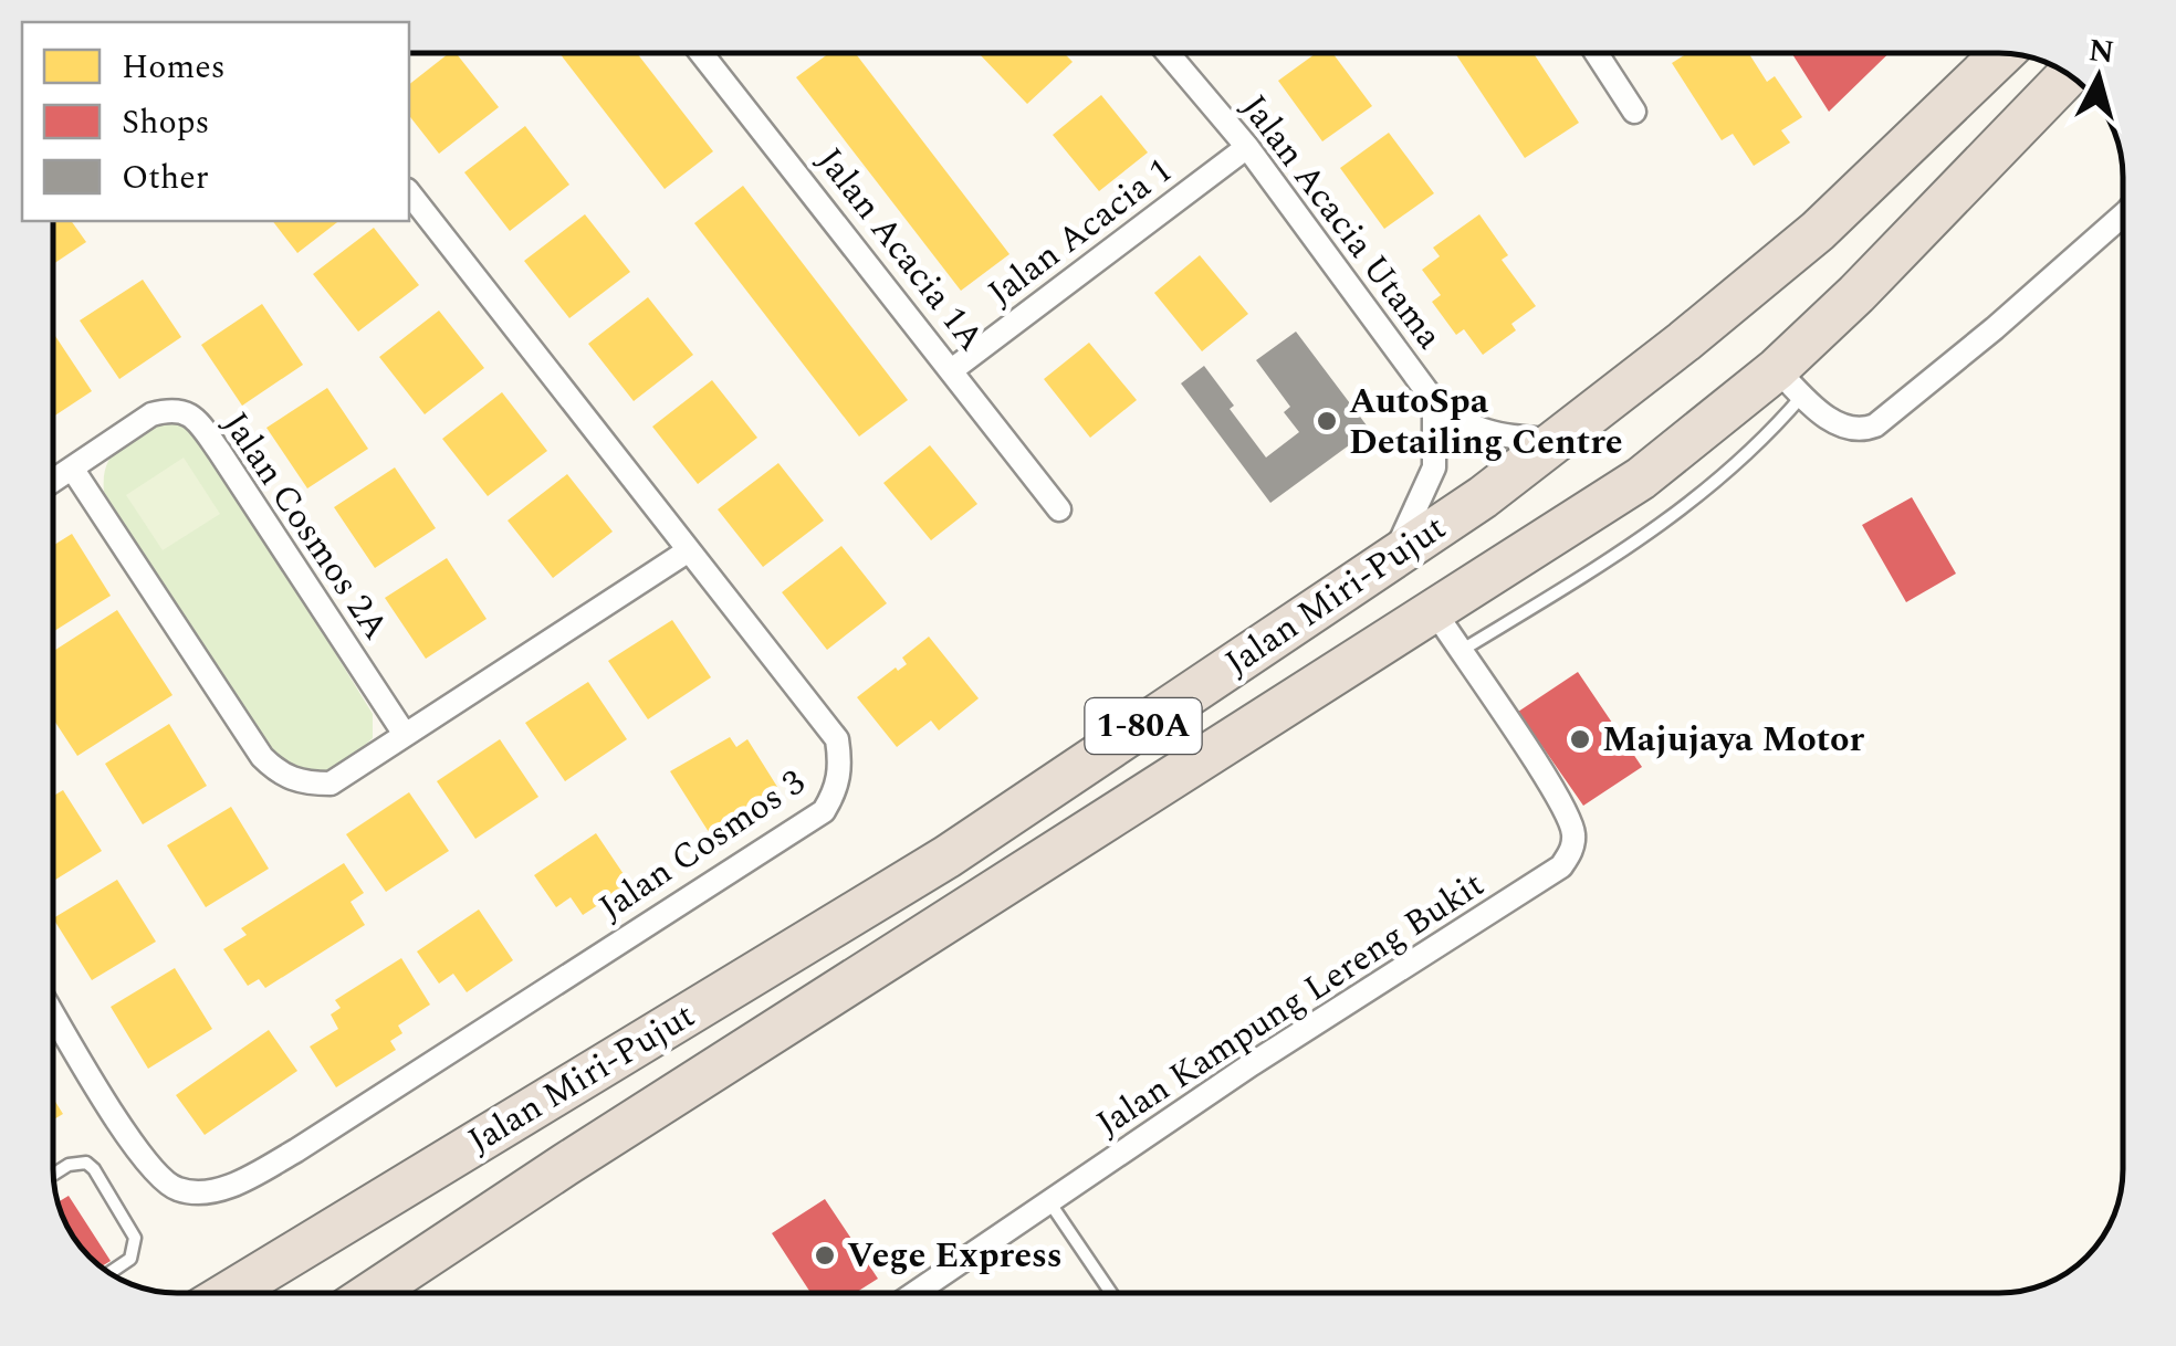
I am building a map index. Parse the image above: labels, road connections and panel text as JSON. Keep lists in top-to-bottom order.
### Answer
{
  "streets": {
    "highway": ["Jalan Miri-Pujut", "1-80A"],
    "street": [
      "Jalan Acacia Utama",
      "Jalan Acacia 1",
      "Jalan Acacia 1A",
      "Jalan Cosmos 2A",
      "Jalan Cosmos 3",
      "Jalan Kampung Lereng Bukit"
    ]
  },
  "crossings": [
    ["Jalan Acacia Utama", "Jalan Acacia 1"],
    ["Jalan Acacia Utama", "Jalan Miri-Pujut"],
    ["Jalan Acacia 1", "Jalan Acacia 1A"],
    ["Jalan Miri-Pujut", "Jalan Kampung Lereng Bukit"]
  ],
  "places": ["AutoSpa Detailing Centre", "Majujaya Motor", "Vege Express"],
  "legend": ["Homes", "Shops", "Other"],
  "north": "top"
}
